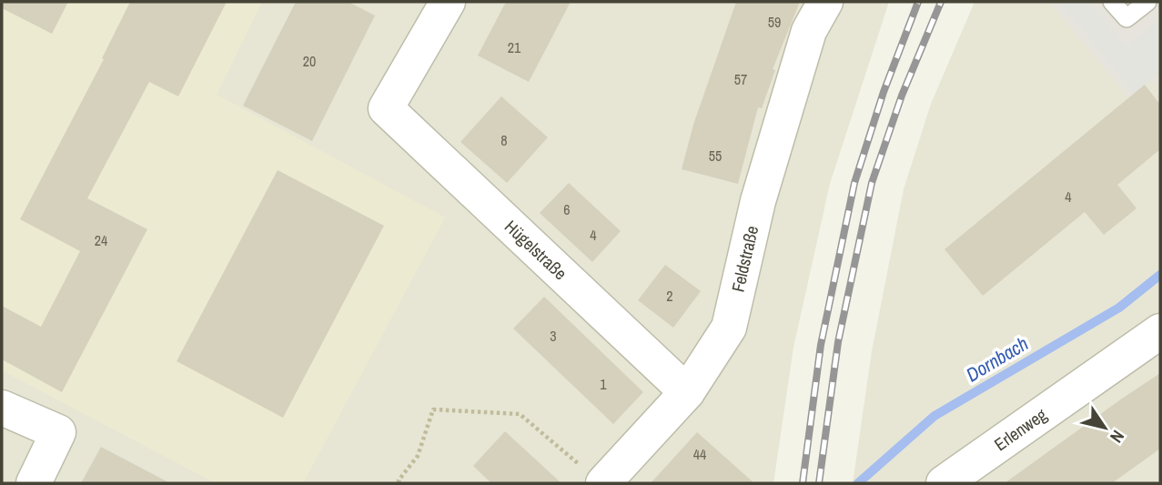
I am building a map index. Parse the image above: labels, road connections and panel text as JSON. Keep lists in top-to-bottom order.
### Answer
{
  "streets": {
    "street": ["Hügelstraße", "Feldstraße", "Erlenweg"]
  },
  "crossings": [
    ["Hügelstraße", "Feldstraße"]
  ],
  "water": ["Dornbach"],
  "house_numbers": [
    "59",
    "21",
    "20",
    "57",
    "8",
    "55",
    "4",
    "6",
    "4",
    "24",
    "2",
    "3",
    "1",
    "44"
  ],
  "north": "bottom right"
}
